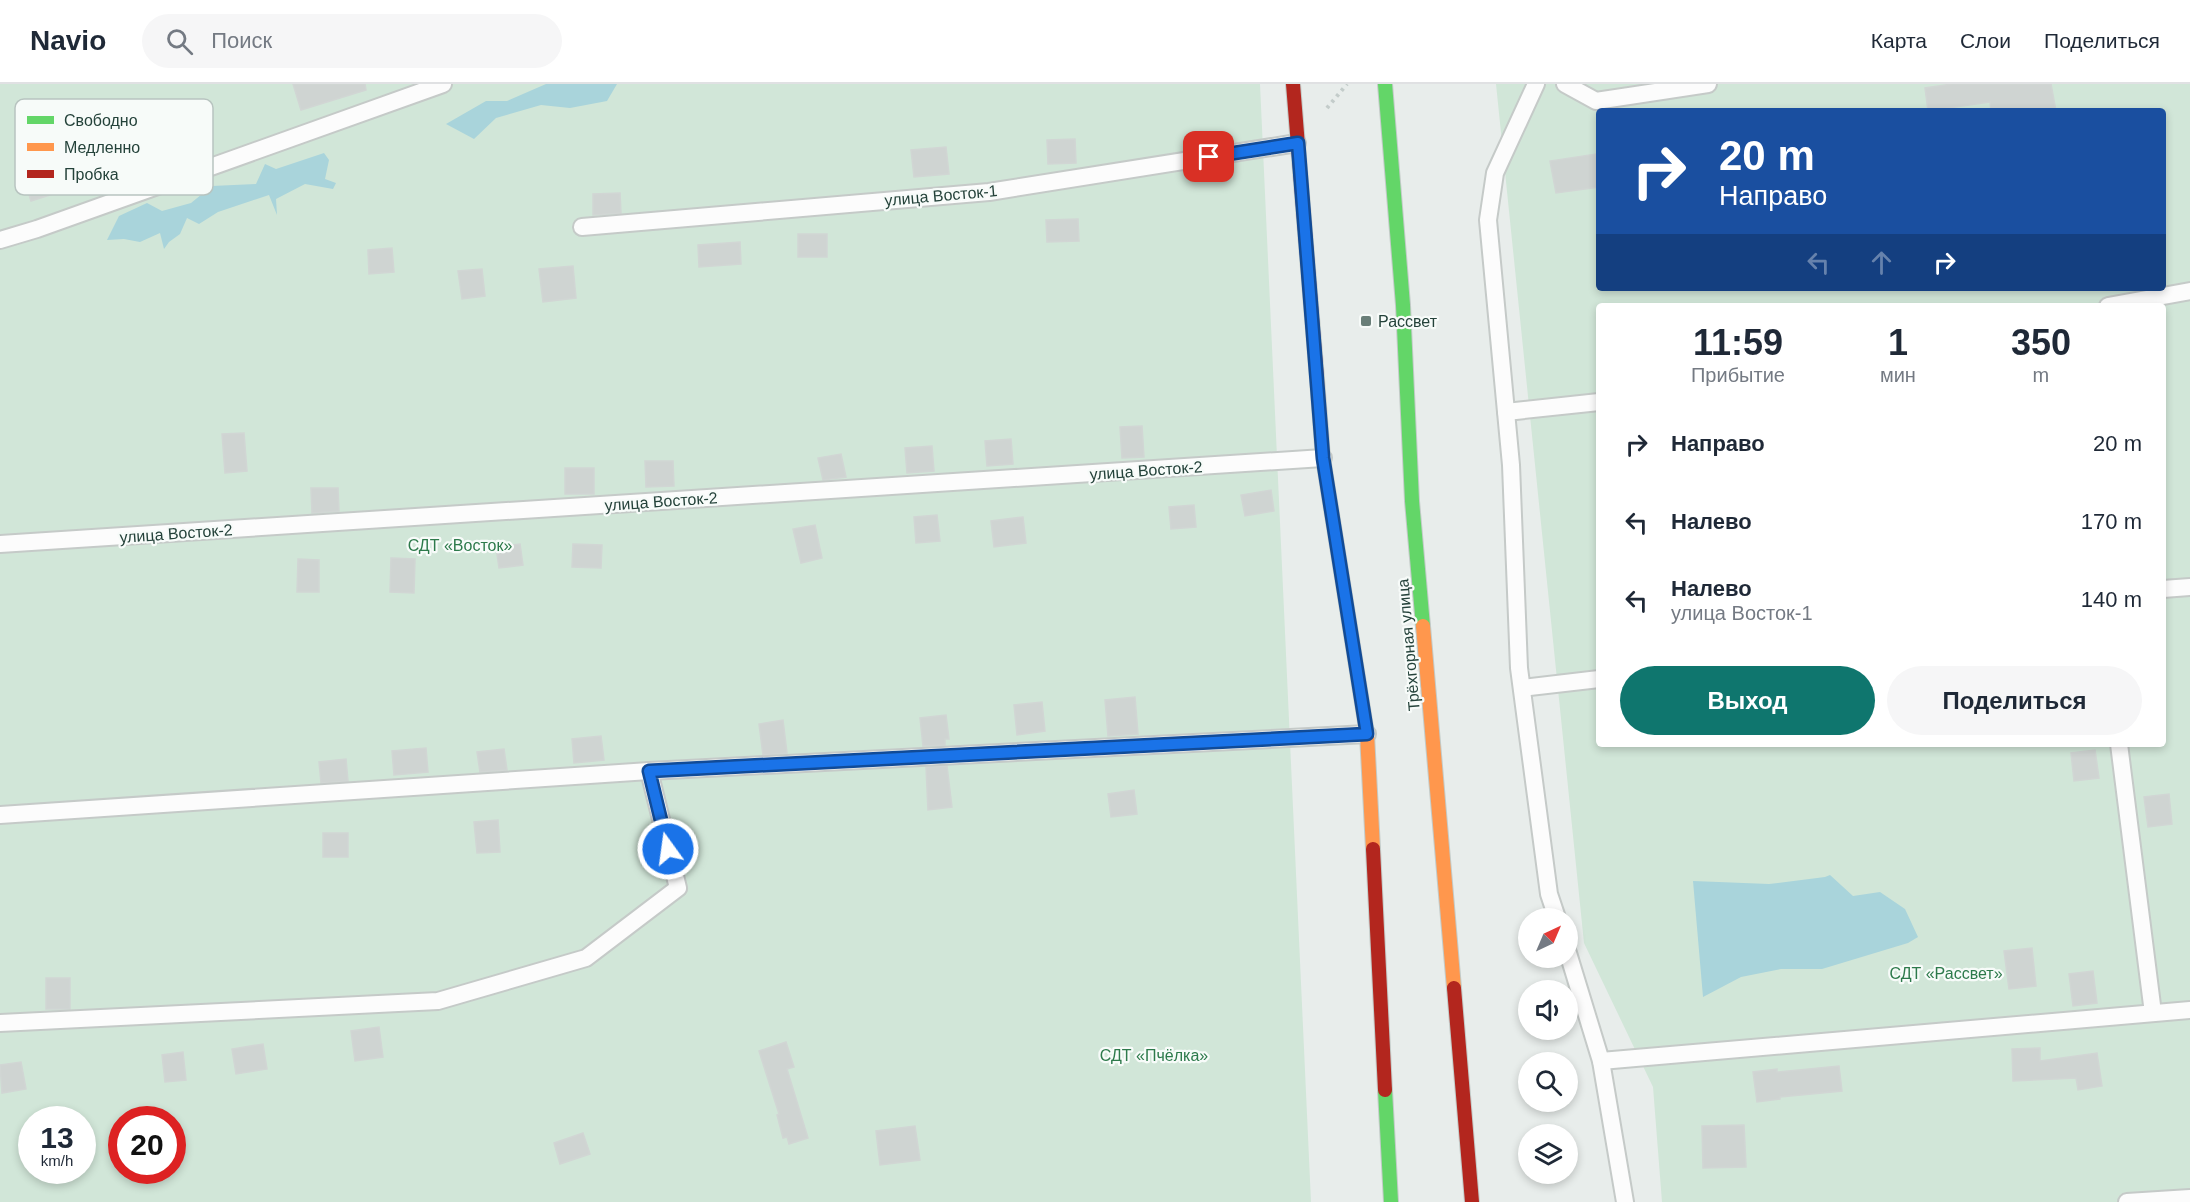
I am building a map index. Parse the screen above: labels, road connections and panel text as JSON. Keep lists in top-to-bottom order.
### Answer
{
  "streets": {
    "main road": ["Трёхгорная улица"],
    "lane": ["улица Восток-1", "улица Восток-2"]
  },
  "parks": ["СДТ «Восток»", "СДТ «Рассвет»", "СДТ «Пчёлка»"],
  "places": {
    "transit": ["Рассвет"]
  },
  "legend": ["Свободно", "Медленно", "Пробка"],
  "north": "top right",
  "page": {
    "header": "Navio",
    "search": "Поиск",
    "nav": ["Карта", "Слои", "Поделиться"],
    "turn": ["20 m", "Направо"],
    "eta": [
      "11:59",
      "Прибытие",
      "1",
      "мин",
      "350",
      "m"
    ],
    "list": [
      {
        "name": "Направо",
        "value": "20 m"
      },
      {
        "name": "Налево",
        "value": "170 m"
      },
      {
        "name": "Налево",
        "note": "улица Восток-1",
        "value": "140 m"
      }
    ],
    "buttons": ["Выход", "Поделиться"],
    "speed": "13 km/h",
    "limit": "20"
  }
}
